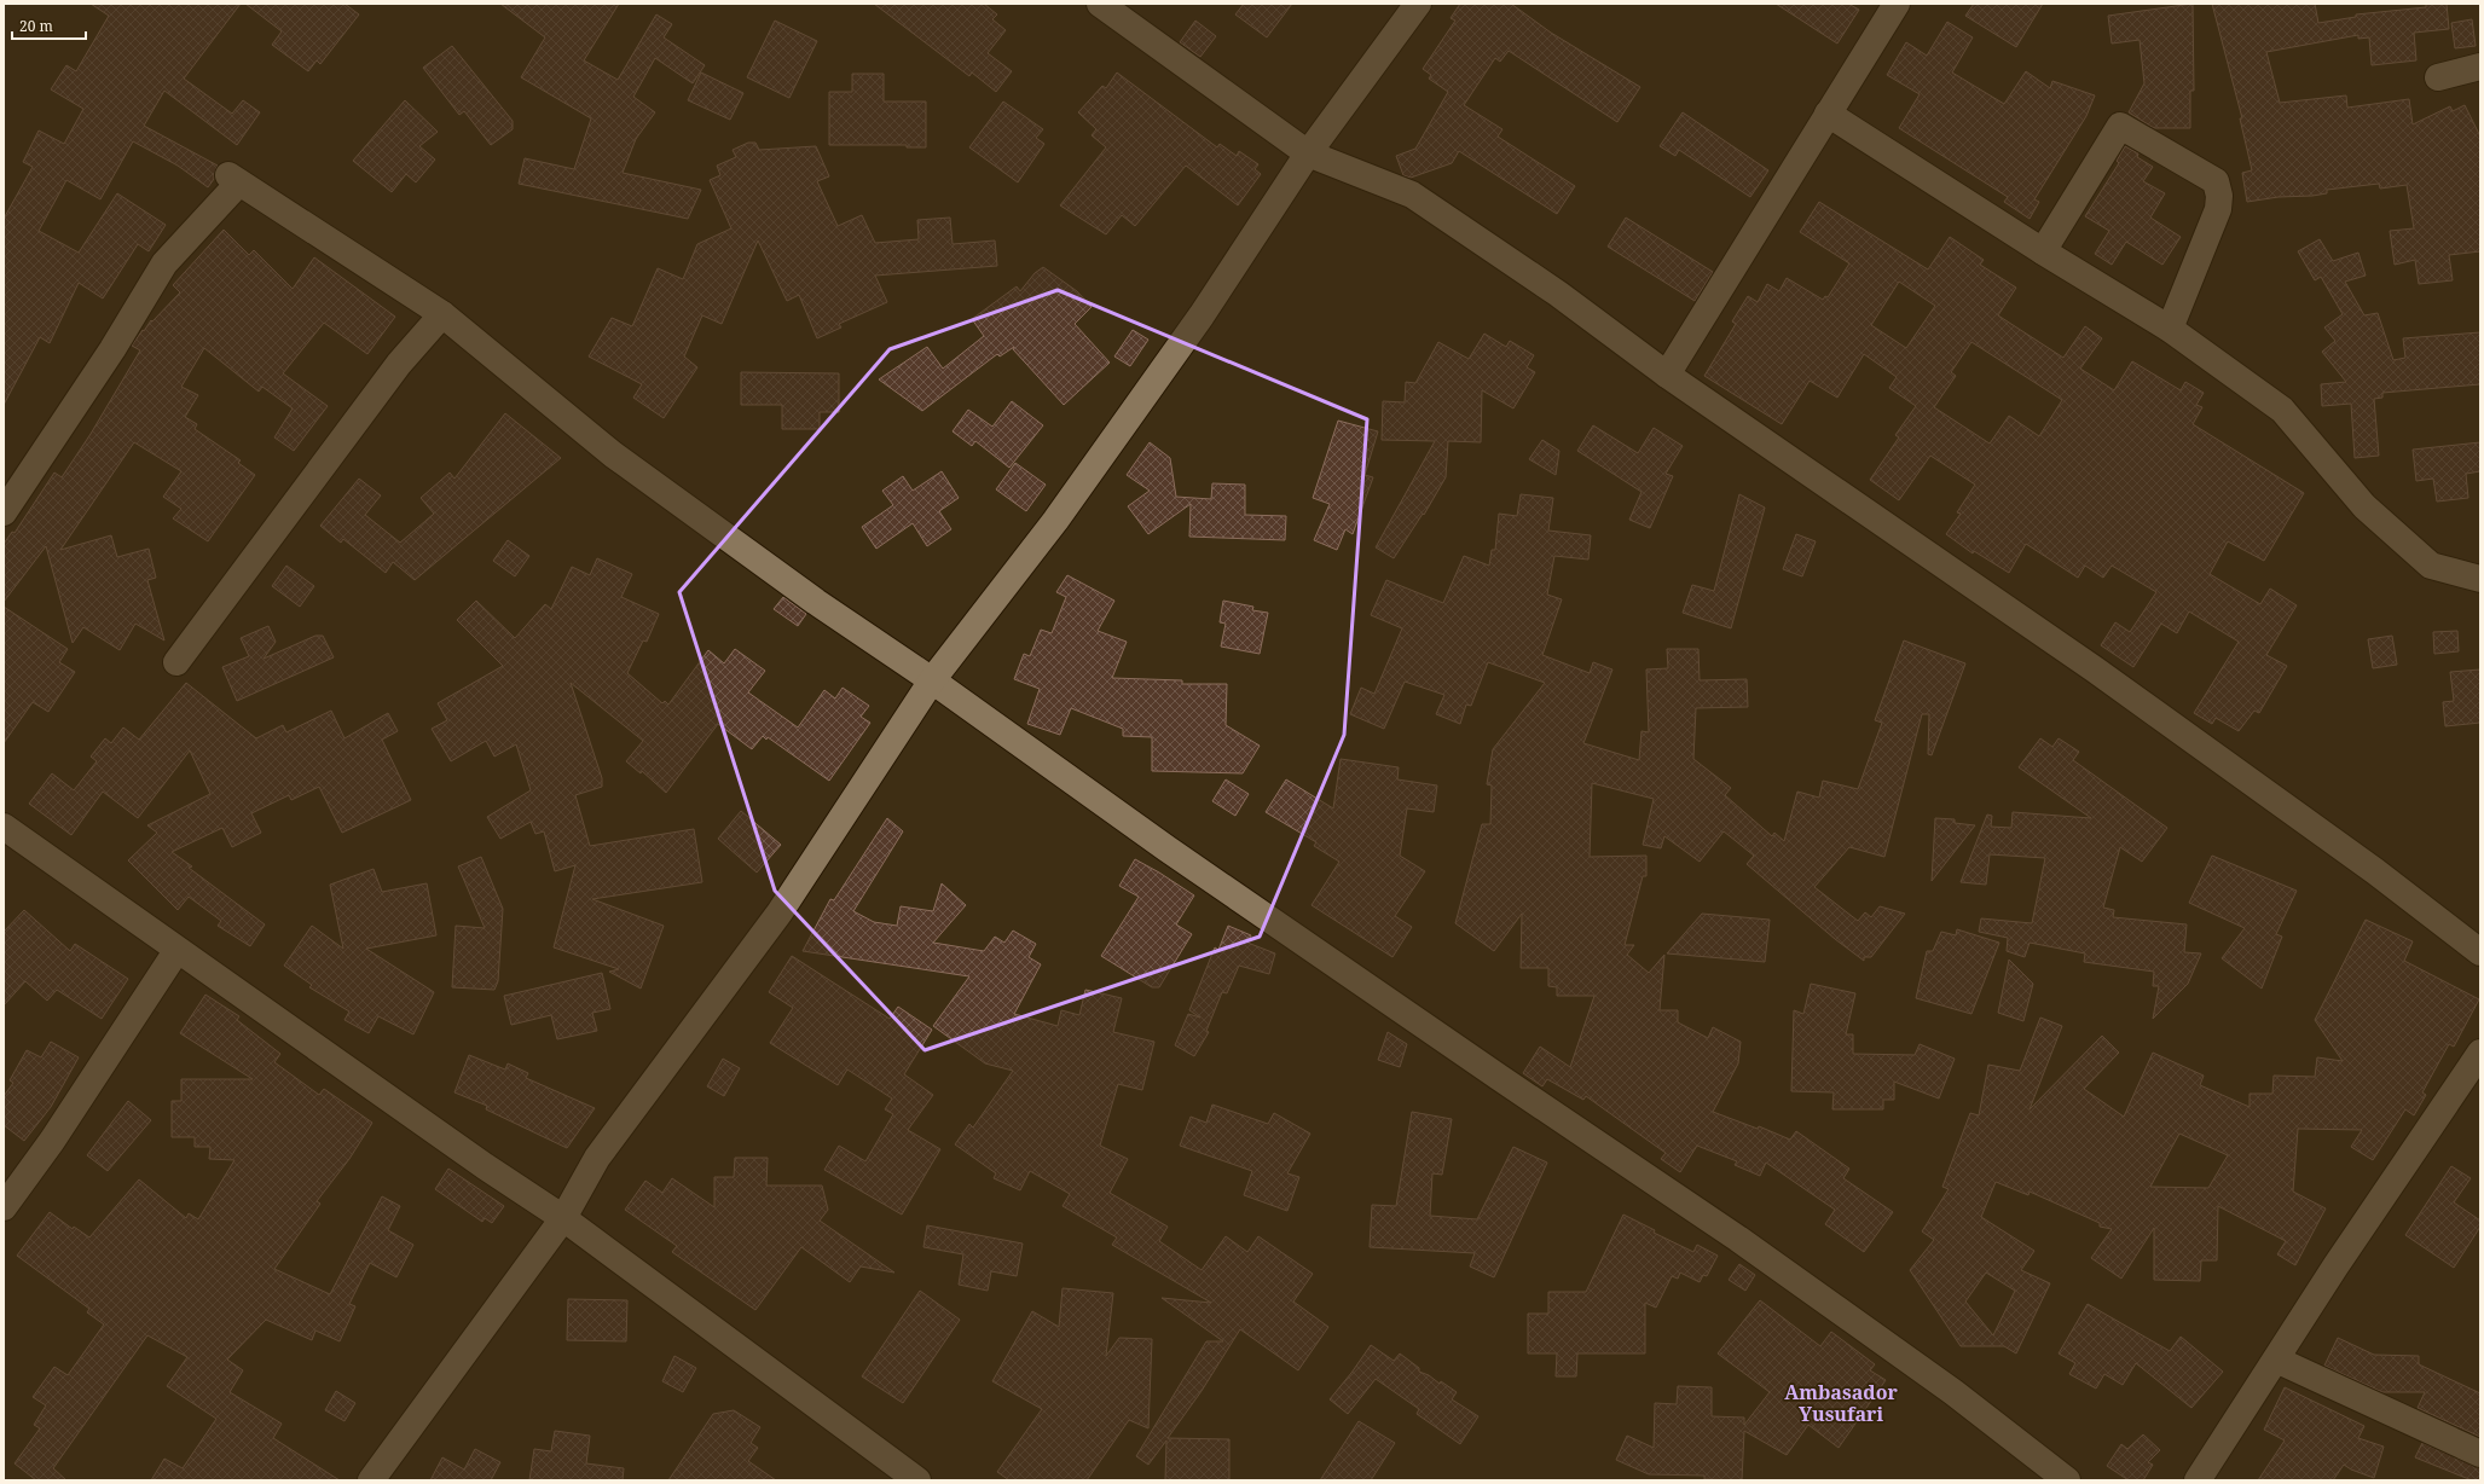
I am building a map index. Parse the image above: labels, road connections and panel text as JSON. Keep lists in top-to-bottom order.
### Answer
{
  "districts": ["Ambasador Yusufari"],
  "scale_bar": "20 m"
}
